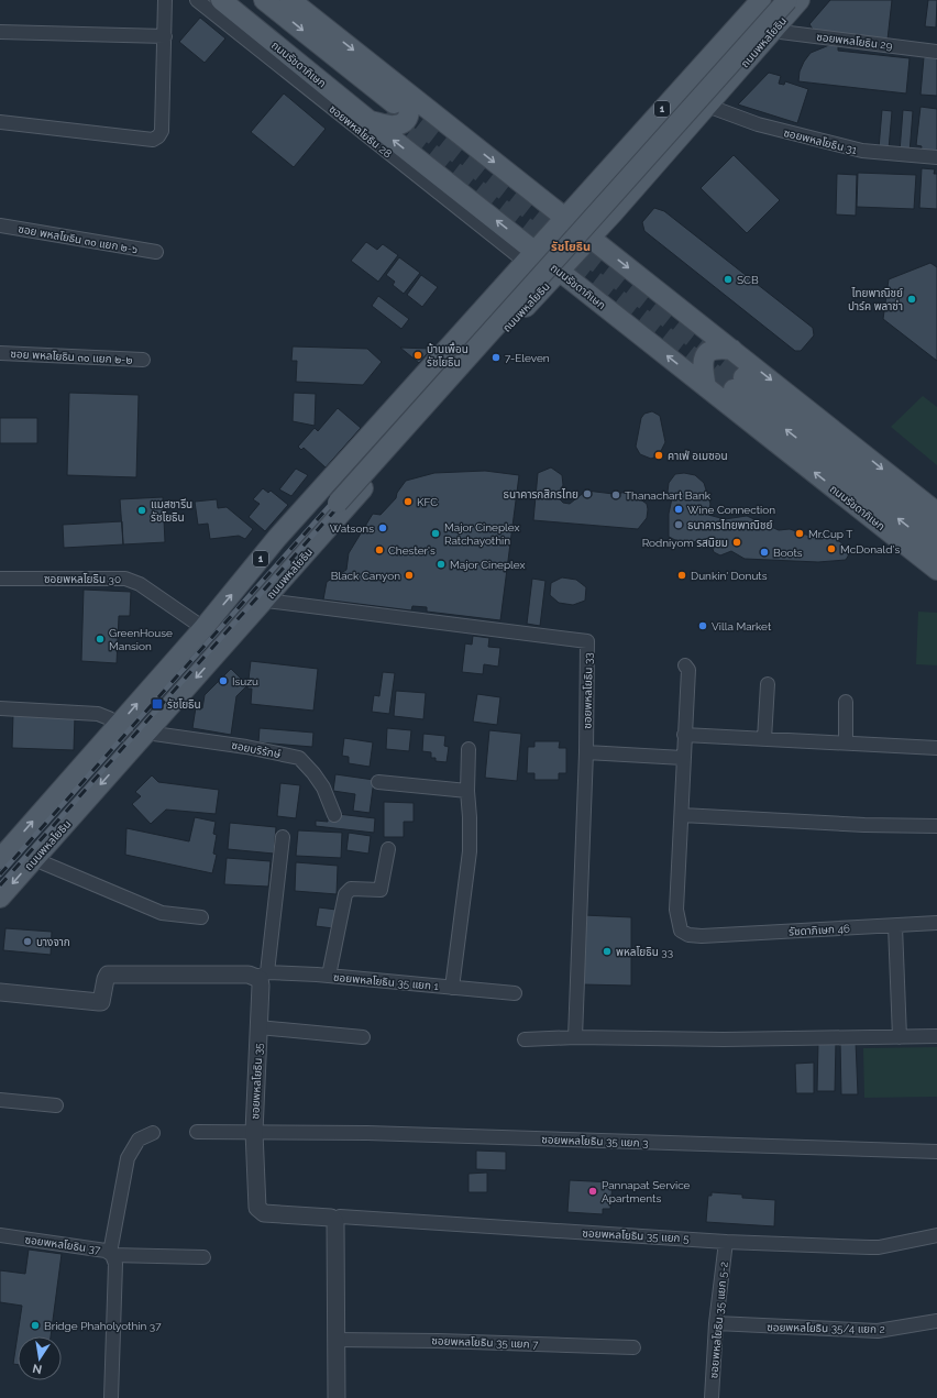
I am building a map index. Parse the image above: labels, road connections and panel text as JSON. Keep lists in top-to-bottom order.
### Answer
{
  "streets": {
    "main road": ["ถนนพหลโยธิน", "ถนนรัชดาภิเษก", "1"],
    "street": [
      "ซอยพหลโยธิน 29",
      "ซอยพหลโยธิน 28",
      "ซอยพหลโยธิน 31",
      "ซอย พหลโยธิน ๓๐ แยก ๒-๖",
      "ซอย พหลโยธิน ๓๐ แยก ๒-๒",
      "ซอยพหลโยธิน 30",
      "ซอยพหลโยธิน 33",
      "ซอยบริรักษ์",
      "รัชดาภิเษก 46",
      "ซอยพหลโยธิน 35 แยก 1",
      "ซอยพหลโยธิน 35",
      "ซอยพหลโยธิน 35 แยก 3",
      "ซอยพหลโยธิน 35 แยก 5",
      "ซอยพหลโยธิน 37",
      "ซอยพหลโยธิน 35 แยก 5-2",
      "ซอยพหลโยธิน 35/4 แยก 2",
      "ซอยพหลโยธิน 35 แยก 7"
    ]
  },
  "crossings": [
    ["ซอยพหลโยธิน 29", "ถนนพหลโยธิน"],
    ["ถนนพหลโยธิน", "ถนนรัชดาภิเษก"],
    ["ถนนพหลโยธิน", "ซอยพหลโยธิน 28"],
    ["ถนนพหลโยธิน", "ซอยพหลโยธิน 31"],
    ["ถนนพหลโยธิน", "ซอยพหลโยธิน 30"],
    ["ถนนพหลโยธิน", "ซอยพหลโยธิน 33"],
    ["ถนนพหลโยธิน", "ซอยบริรักษ์"],
    ["ถนนรัชดาภิเษก", "ซอยพหลโยธิน 28"],
    ["ซอยพหลโยธิน 35 แยก 1", "ซอยพหลโยธิน 35"],
    ["ซอยพหลโยธิน 35", "ซอยพหลโยธิน 35 แยก 3"],
    ["ซอยพหลโยธิน 35", "ซอยพหลโยธิน 35 แยก 5"],
    ["ซอยพหลโยธิน 35 แยก 5", "ซอยพหลโยธิน 35 แยก 5-2"],
    ["ซอยพหลโยธิน 35 แยก 5-2", "ซอยพหลโยธิน 35/4 แยก 2"]
  ],
  "districts": ["รัชโยธิน"],
  "places": {
    "other": [
      "SCB",
      "ไทยพาณิชย์ ปาร์ค พลาซ่า",
      "บ้านเพื่อน รัชโยธิน",
      "7-Eleven",
      "คาเฟ่ อเมซอน",
      "ธนาคารกสิกรไทย",
      "Thanachart Bank",
      "KFC",
      "Wine Connection",
      "แมสซารีน รัชโยธิน",
      "ธนาคารไทยพาณิชย์",
      "Watsons",
      "Major Cineplex Ratchayothin",
      "Mr.Cup T",
      "Rodniyom รสนิยม",
      "McDonald's",
      "Chester's",
      "Boots",
      "Major Cineplex",
      "Black Canyon",
      "Dunkin' Donuts",
      "Villa Market",
      "GreenHouse Mansion",
      "Isuzu",
      "บางจาก",
      "พหลโยธิน 33",
      "Pannapat Service Apartments",
      "Bridge Phaholyothin 37"
    ],
    "transit": ["รัชโยธิน"]
  },
  "north": "bottom"
}
